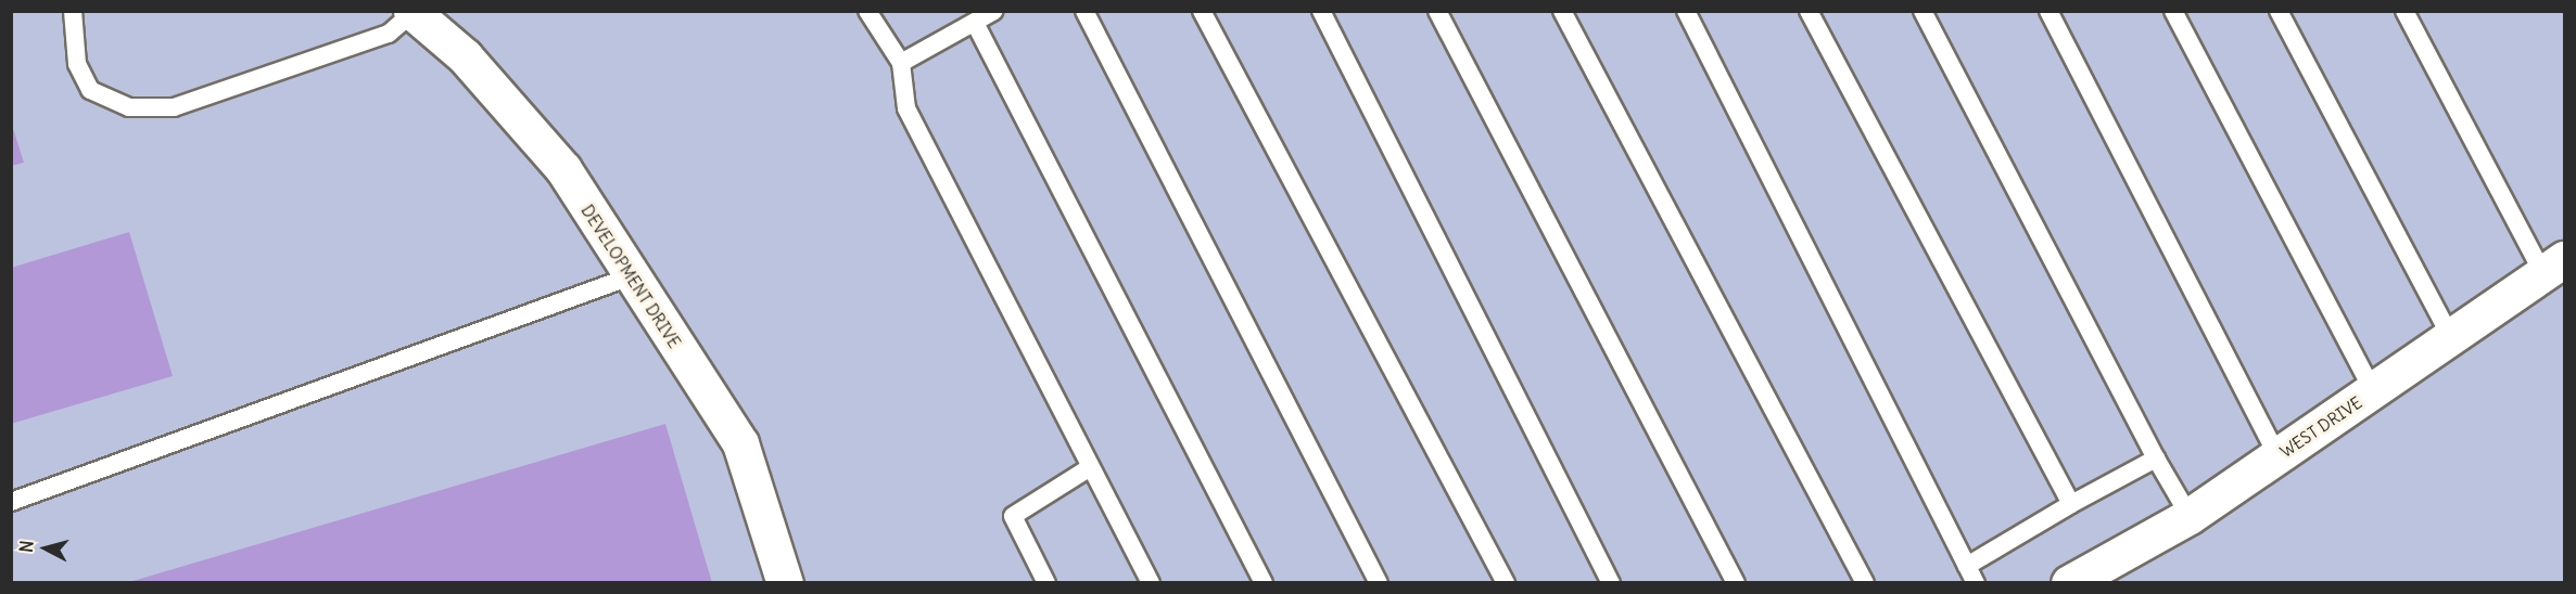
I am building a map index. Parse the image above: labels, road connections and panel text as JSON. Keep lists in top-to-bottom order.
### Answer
{
  "streets": {
    "street": ["DEVELOPMENT DRIVE", "WEST DRIVE"]
  },
  "north": "left"
}
